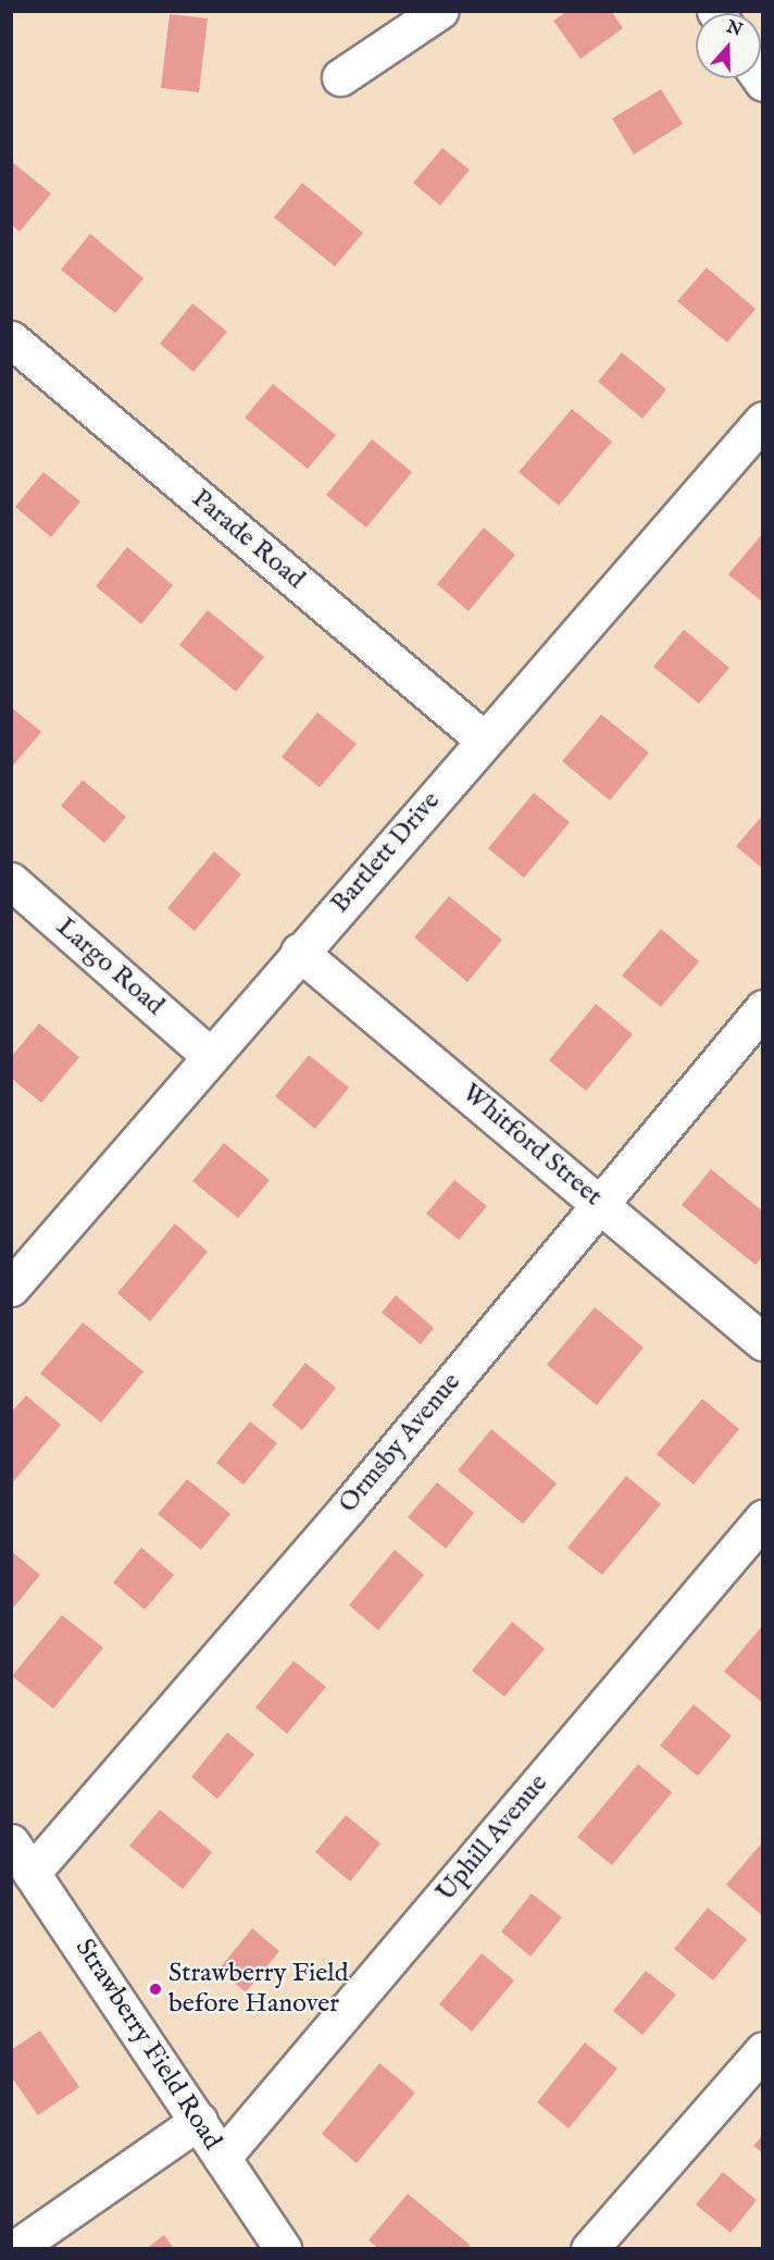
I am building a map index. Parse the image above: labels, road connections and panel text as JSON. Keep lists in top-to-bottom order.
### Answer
{
  "streets": {
    "street": [
      "Parade Road",
      "Bartlett Drive",
      "Largo Road",
      "Whitford Street",
      "Ormsby Avenue",
      "Uphill Avenue",
      "Strawberry Field Road"
    ]
  },
  "crossings": [
    ["Parade Road", "Bartlett Drive"],
    ["Bartlett Drive", "Largo Road"],
    ["Bartlett Drive", "Whitford Street"],
    ["Whitford Street", "Ormsby Avenue"],
    ["Ormsby Avenue", "Strawberry Field Road"],
    ["Uphill Avenue", "Strawberry Field Road"]
  ],
  "places": ["Strawberry Field before Hanover"],
  "north": "top"
}
